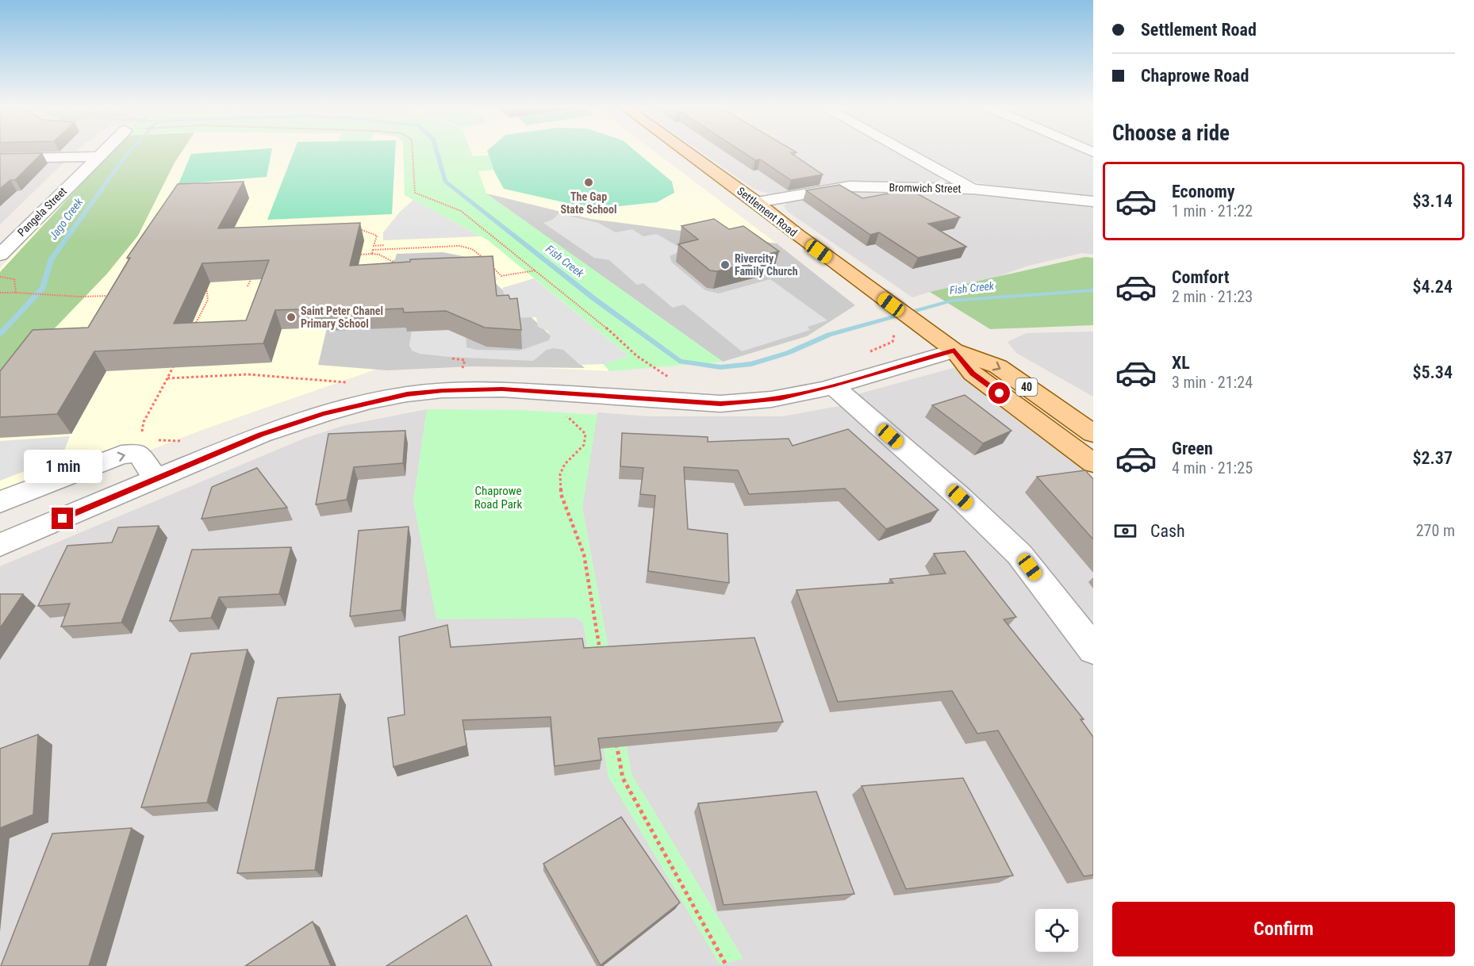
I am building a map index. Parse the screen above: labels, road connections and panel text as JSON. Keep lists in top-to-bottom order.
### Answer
{
  "streets": {
    "main road": ["Settlement Road", "40"],
    "street": ["Bromwich Street", "Pangela Street"]
  },
  "crossings": [
    ["Bromwich Street", "Settlement Road"]
  ],
  "water": ["Jago Creek", "Fish Creek"],
  "parks": ["Chaprowe Road Park"],
  "places": ["The Gap State School", "Rivercity Family Church", "Saint Peter Chanel Primary School"],
  "page": {
    "banner": ["Settlement Road", "Chaprowe Road"],
    "heading": "Choose a ride",
    "list": [
      {
        "name": "Economy",
        "note": "1 min · 21:22",
        "value": "$3.14"
      },
      {
        "name": "Comfort",
        "note": "2 min · 21:23",
        "value": "$4.24"
      },
      {
        "name": "XL",
        "note": "3 min · 21:24",
        "value": "$5.34"
      },
      {
        "name": "Green",
        "note": "4 min · 21:25",
        "value": "$2.37"
      }
    ],
    "bubble": "1 min",
    "pay": ["Cash", "270 m"],
    "buttons": "Confirm"
  }
}
